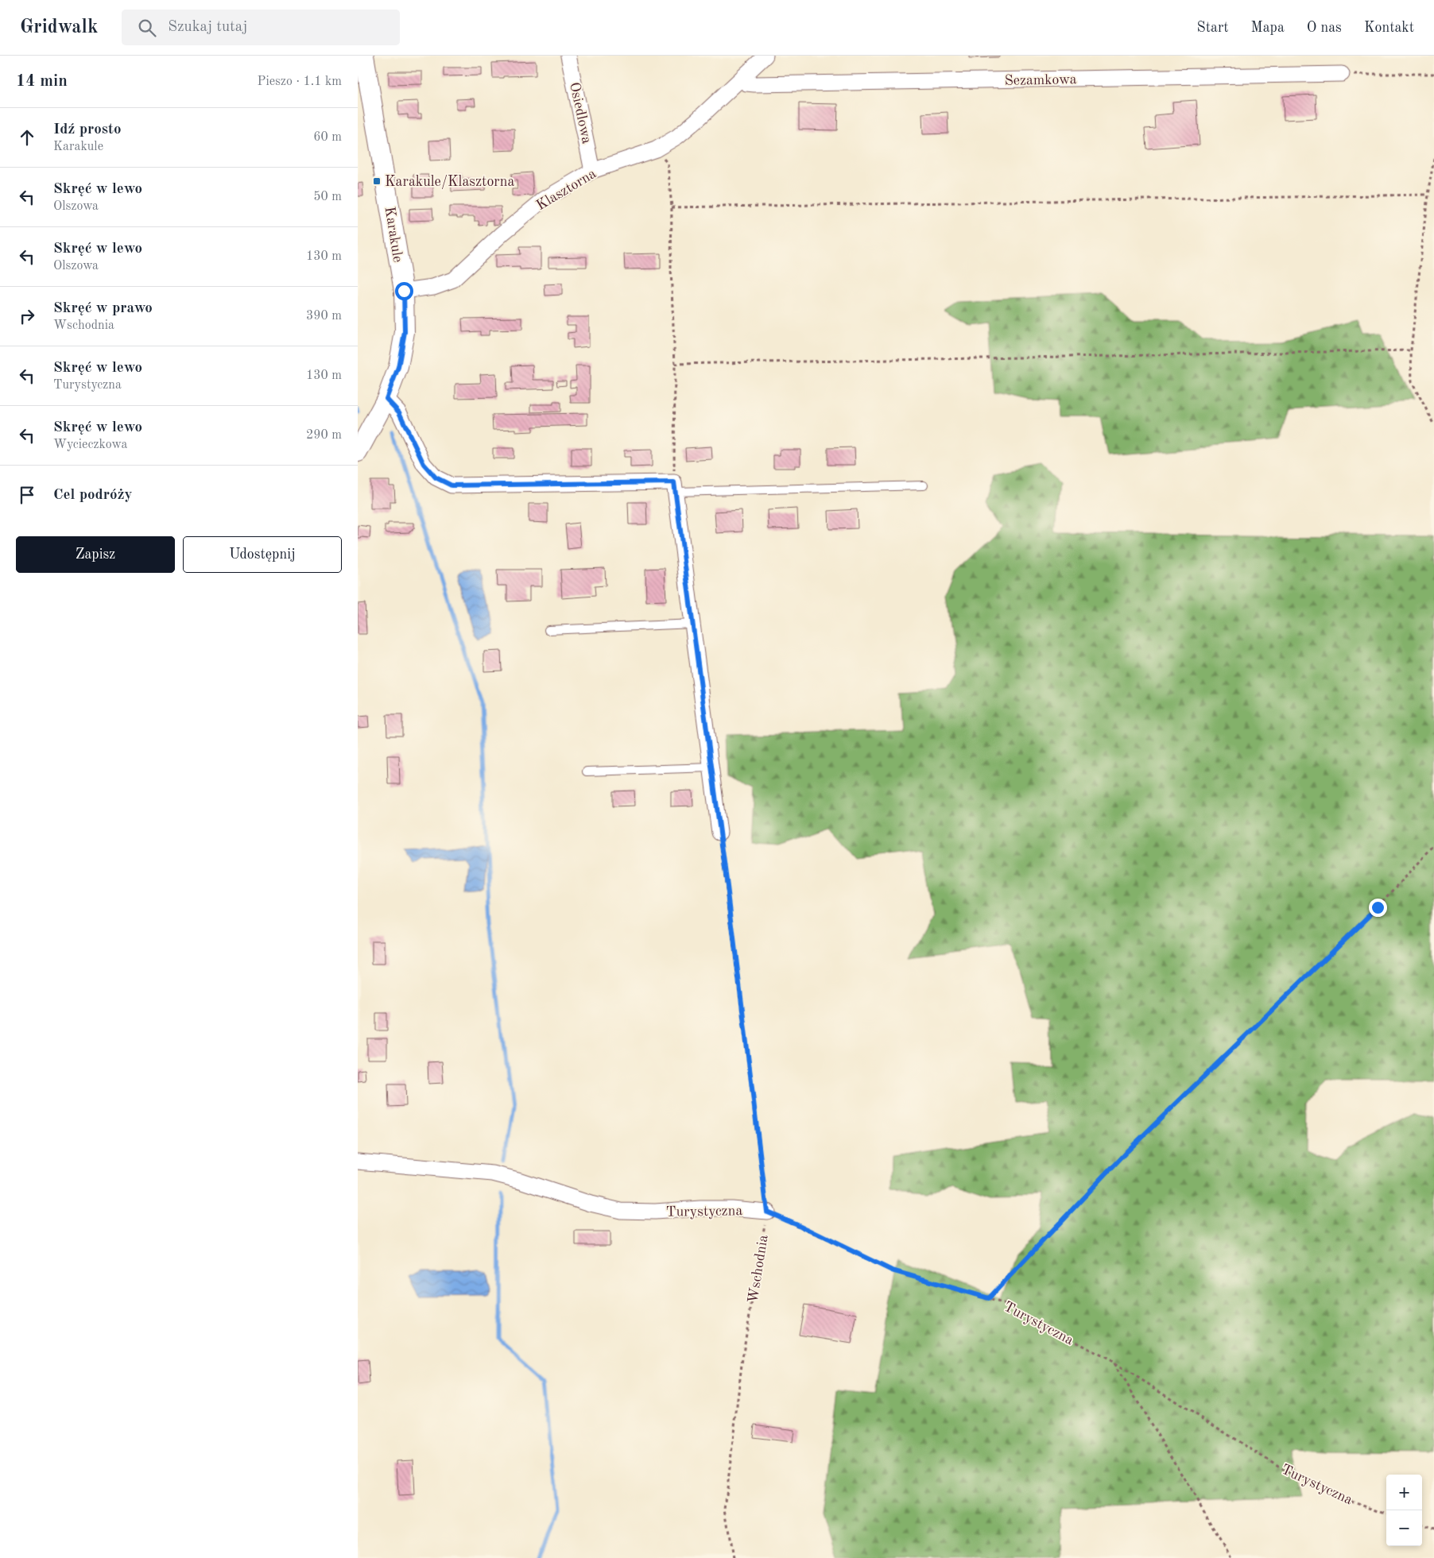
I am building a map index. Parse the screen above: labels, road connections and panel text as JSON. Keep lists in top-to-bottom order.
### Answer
{
  "streets": {
    "street": [
      "Sezamkowa",
      "Osiedlowa",
      "Klasztorna",
      "Karakule",
      "Turystyczna"
    ],
    "path": ["Wschodnia"]
  },
  "crossings": [
    ["Sezamkowa", "Klasztorna"],
    ["Osiedlowa", "Klasztorna"],
    ["Klasztorna", "Karakule"],
    ["Turystyczna", "Wschodnia"]
  ],
  "places": {
    "transit": ["Karakule/Klasztorna"]
  },
  "page": {
    "header": "Gridwalk",
    "search": "Szukaj tutaj",
    "nav": [
      "Start",
      "Mapa",
      "O nas",
      "Kontakt"
    ],
    "heading": ["14 min", "Pieszo · 1.1 km"],
    "list": [
      ["Idź prosto", "Karakule", "60 m"],
      ["Skręć w lewo", "Olszowa", "50 m"],
      ["Skręć w lewo", "Olszowa", "130 m"],
      ["Skręć w prawo", "Wschodnia", "390 m"],
      ["Skręć w lewo", "Turystyczna", "130 m"],
      ["Skręć w lewo", "Wycieczkowa", "290 m"],
      "Cel podróży"
    ],
    "buttons": ["Zapisz", "Udostępnij"],
    "map_buttons": ["+", "−"]
  }
}
